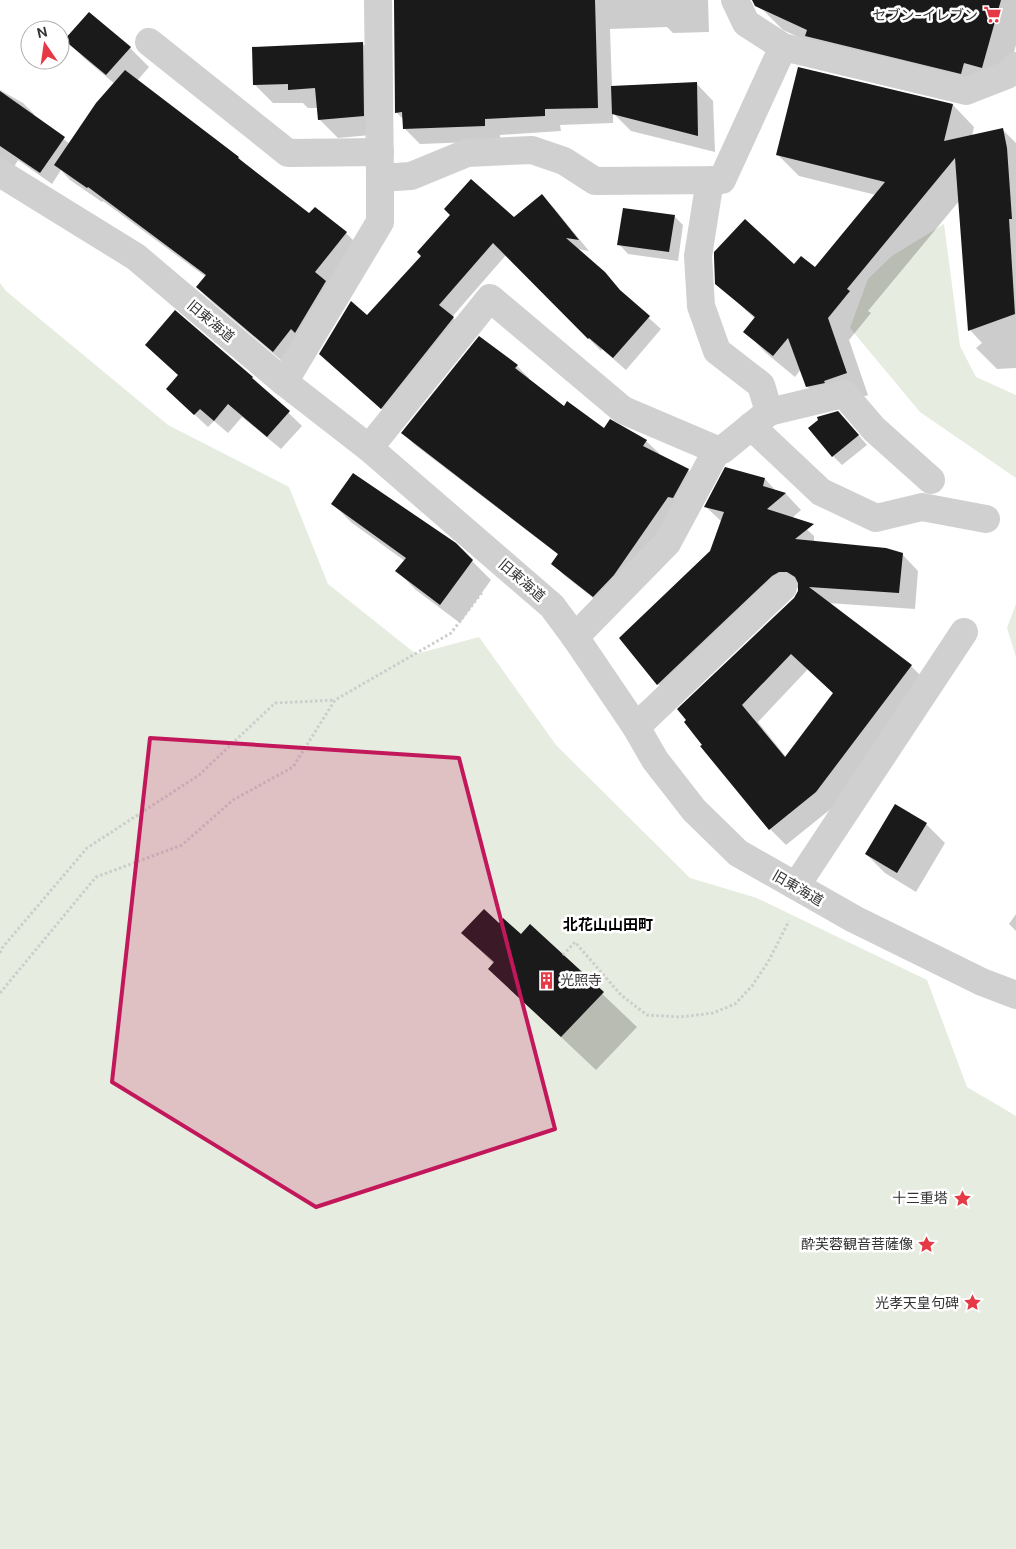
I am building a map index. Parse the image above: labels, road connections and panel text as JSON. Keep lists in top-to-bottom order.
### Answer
{
  "streets": {
    "street": ["旧東海道"]
  },
  "districts": ["北花山山田町"],
  "places": {
    "supermarket": ["セブン-イレブン"],
    "building": ["光照寺"],
    "place": ["十三重塔", "酔芙蓉観音菩薩像", "光孝天皇句碑"]
  },
  "north": "top"
}
